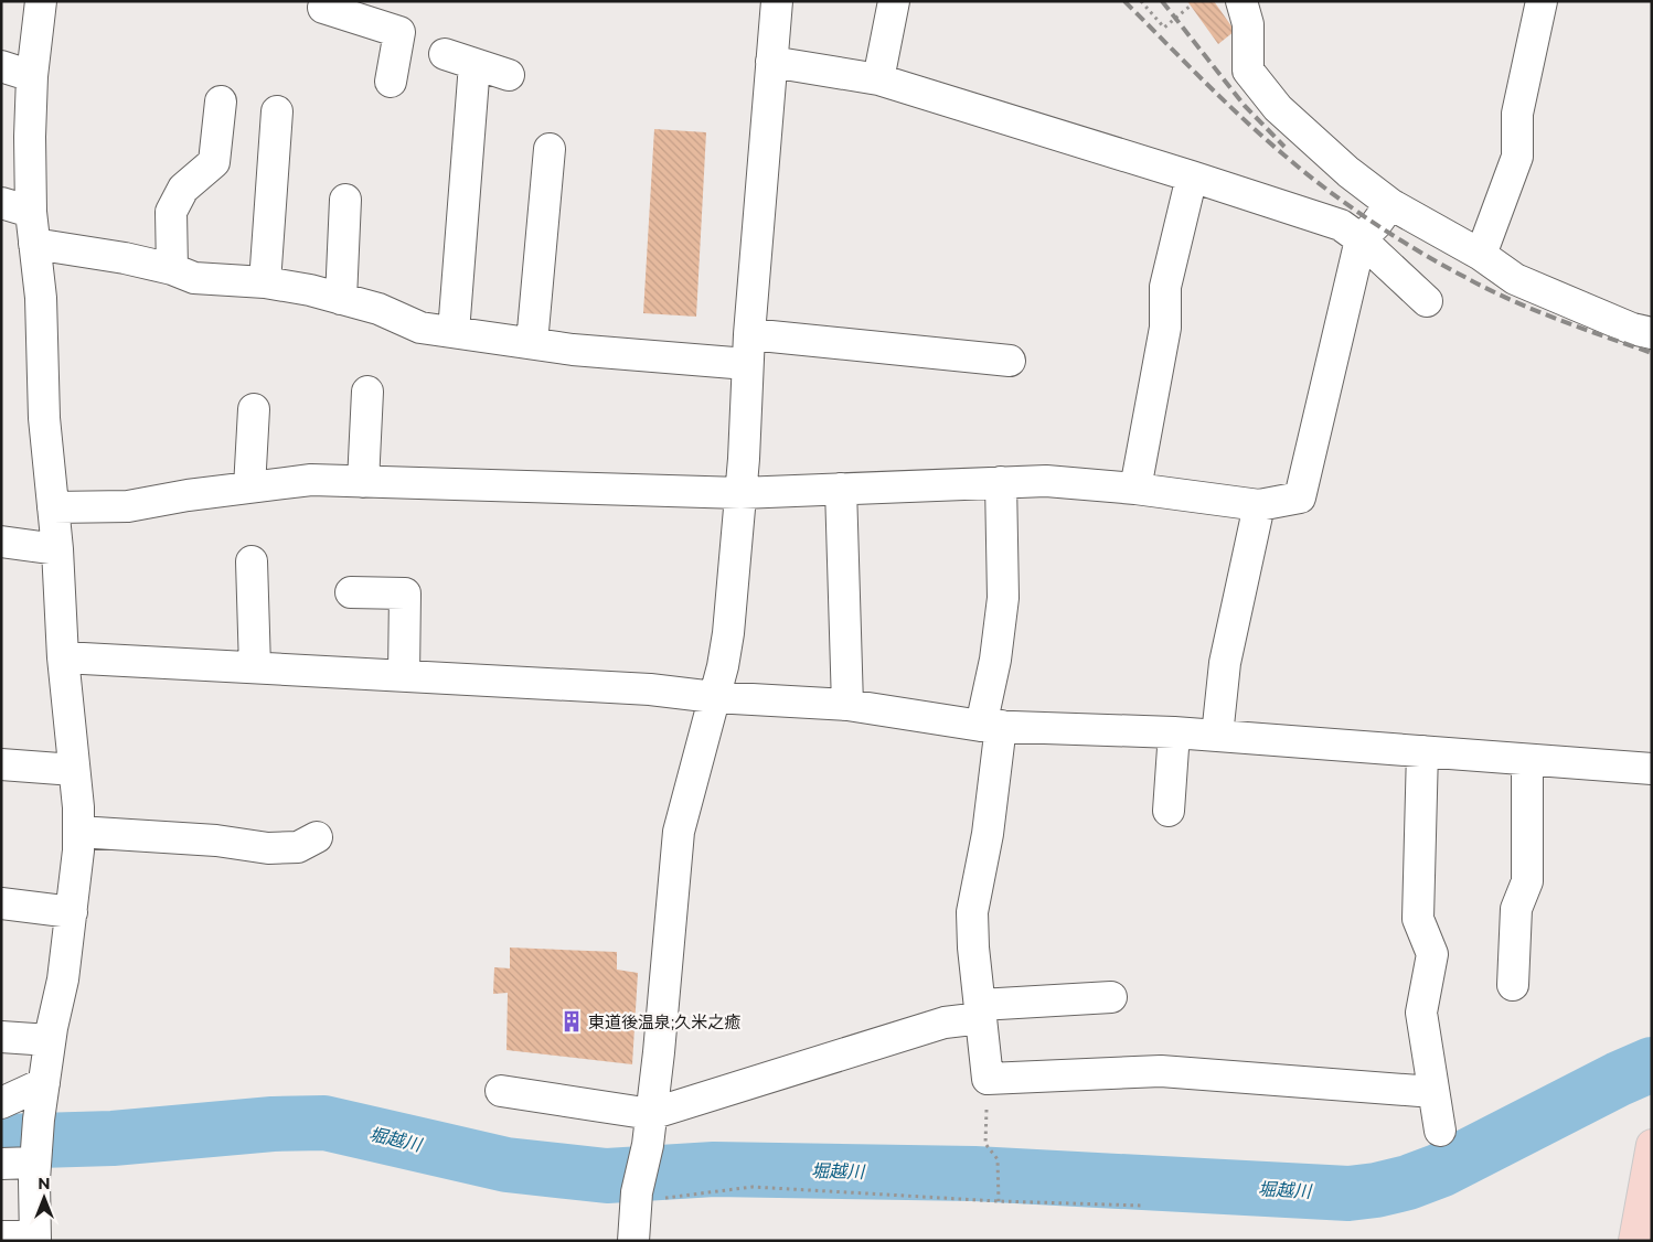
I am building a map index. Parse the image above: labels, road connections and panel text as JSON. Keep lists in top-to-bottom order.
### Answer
{
  "water": ["堀越川"],
  "places": {
    "building": ["東道後温泉;久米之癒"]
  },
  "north": "top"
}
